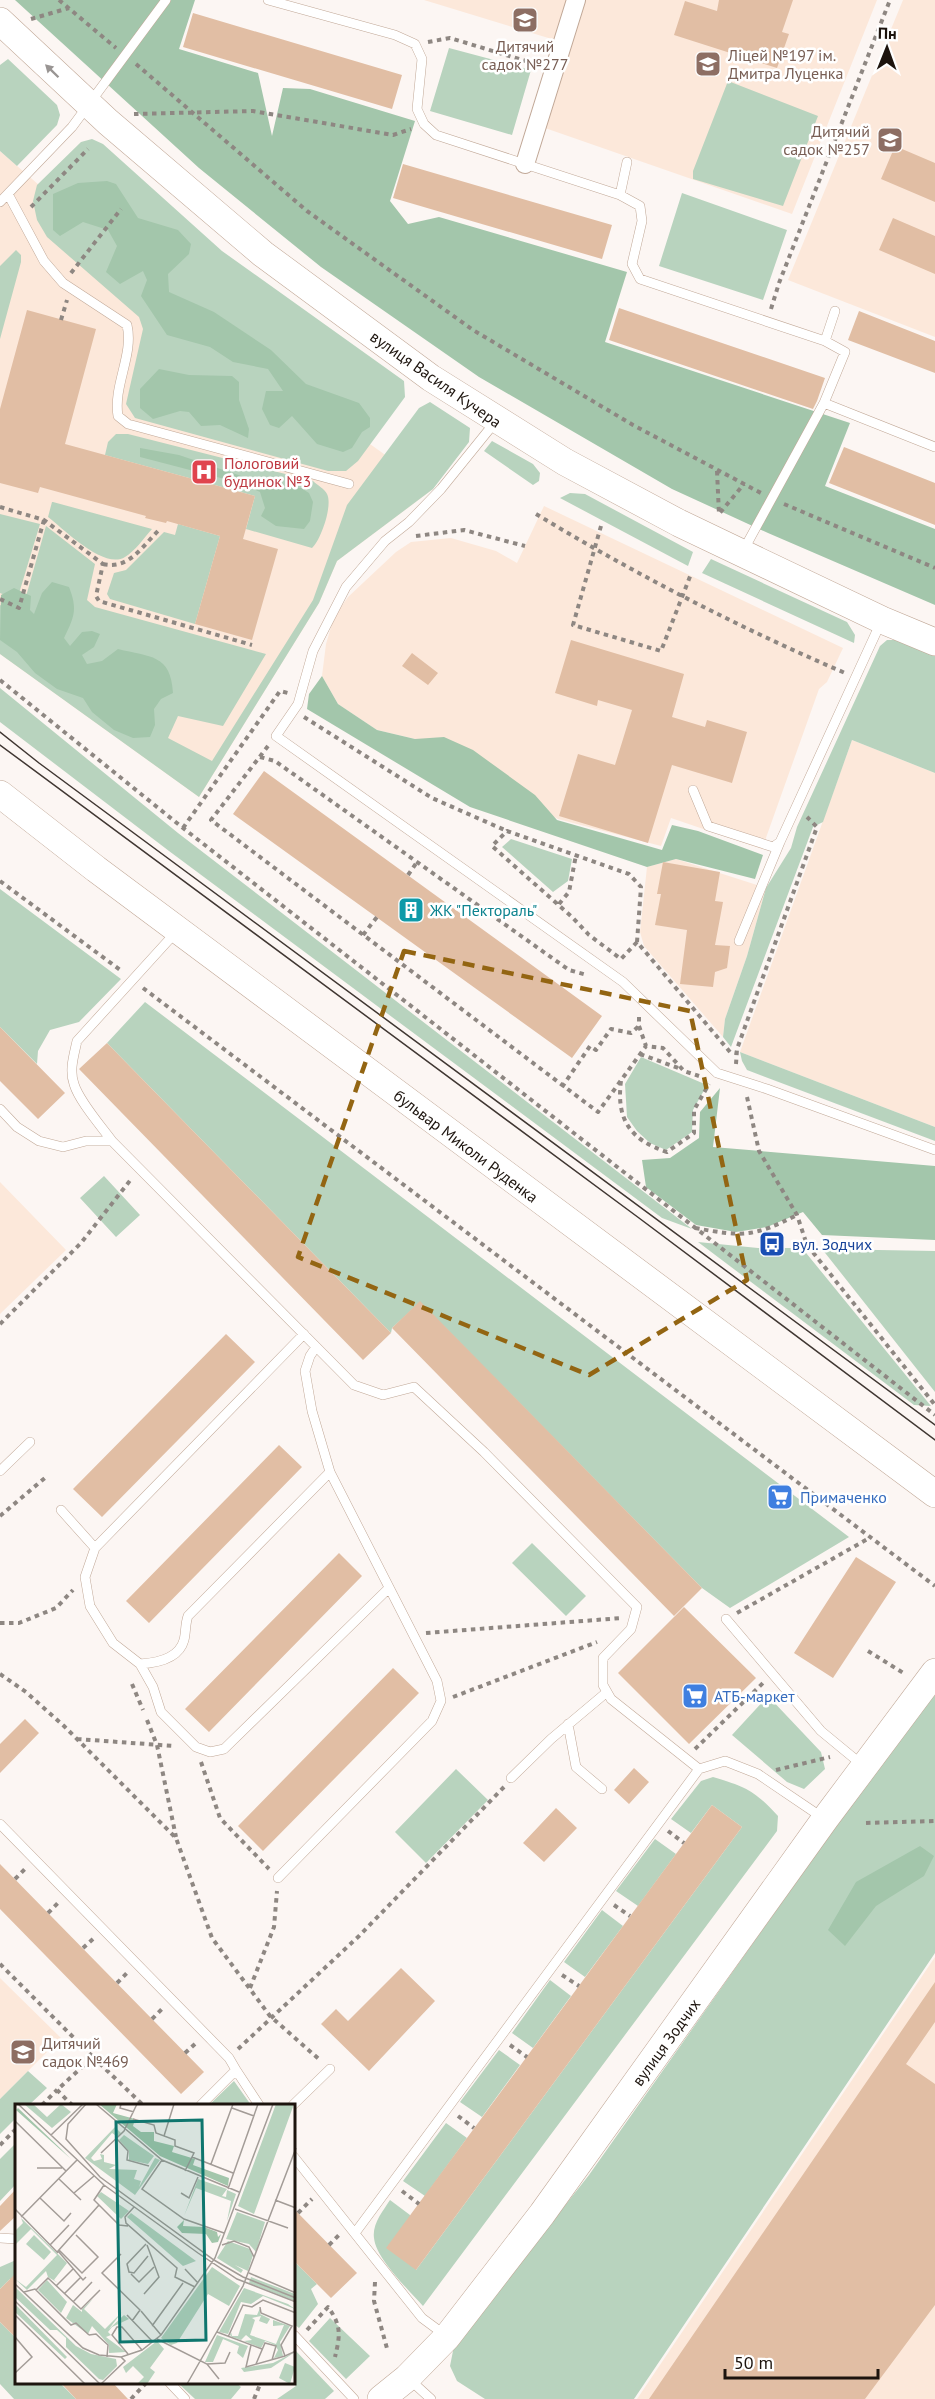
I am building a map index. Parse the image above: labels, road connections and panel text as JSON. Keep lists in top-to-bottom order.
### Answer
{
  "streets": {
    "street": ["вулиця Василя Кучера", "бульвар Миколи Руденка", "вулиця Зодчих"]
  },
  "places": {
    "school or university": [
      "Дитячий садок №277",
      "Ліцей №197 ім. Дмитра Луценка",
      "Дитячий садок №257",
      "Дитячий садок №469"
    ],
    "hospital": ["Пологовий будинок №3"],
    "building": ["ЖК \"Пектораль\""],
    "bus stop": ["вул. Зодчих"],
    "supermarket": ["Примаченко", "АТБ-маркет"]
  },
  "scale_bar": "50 m",
  "north": "top"
}
